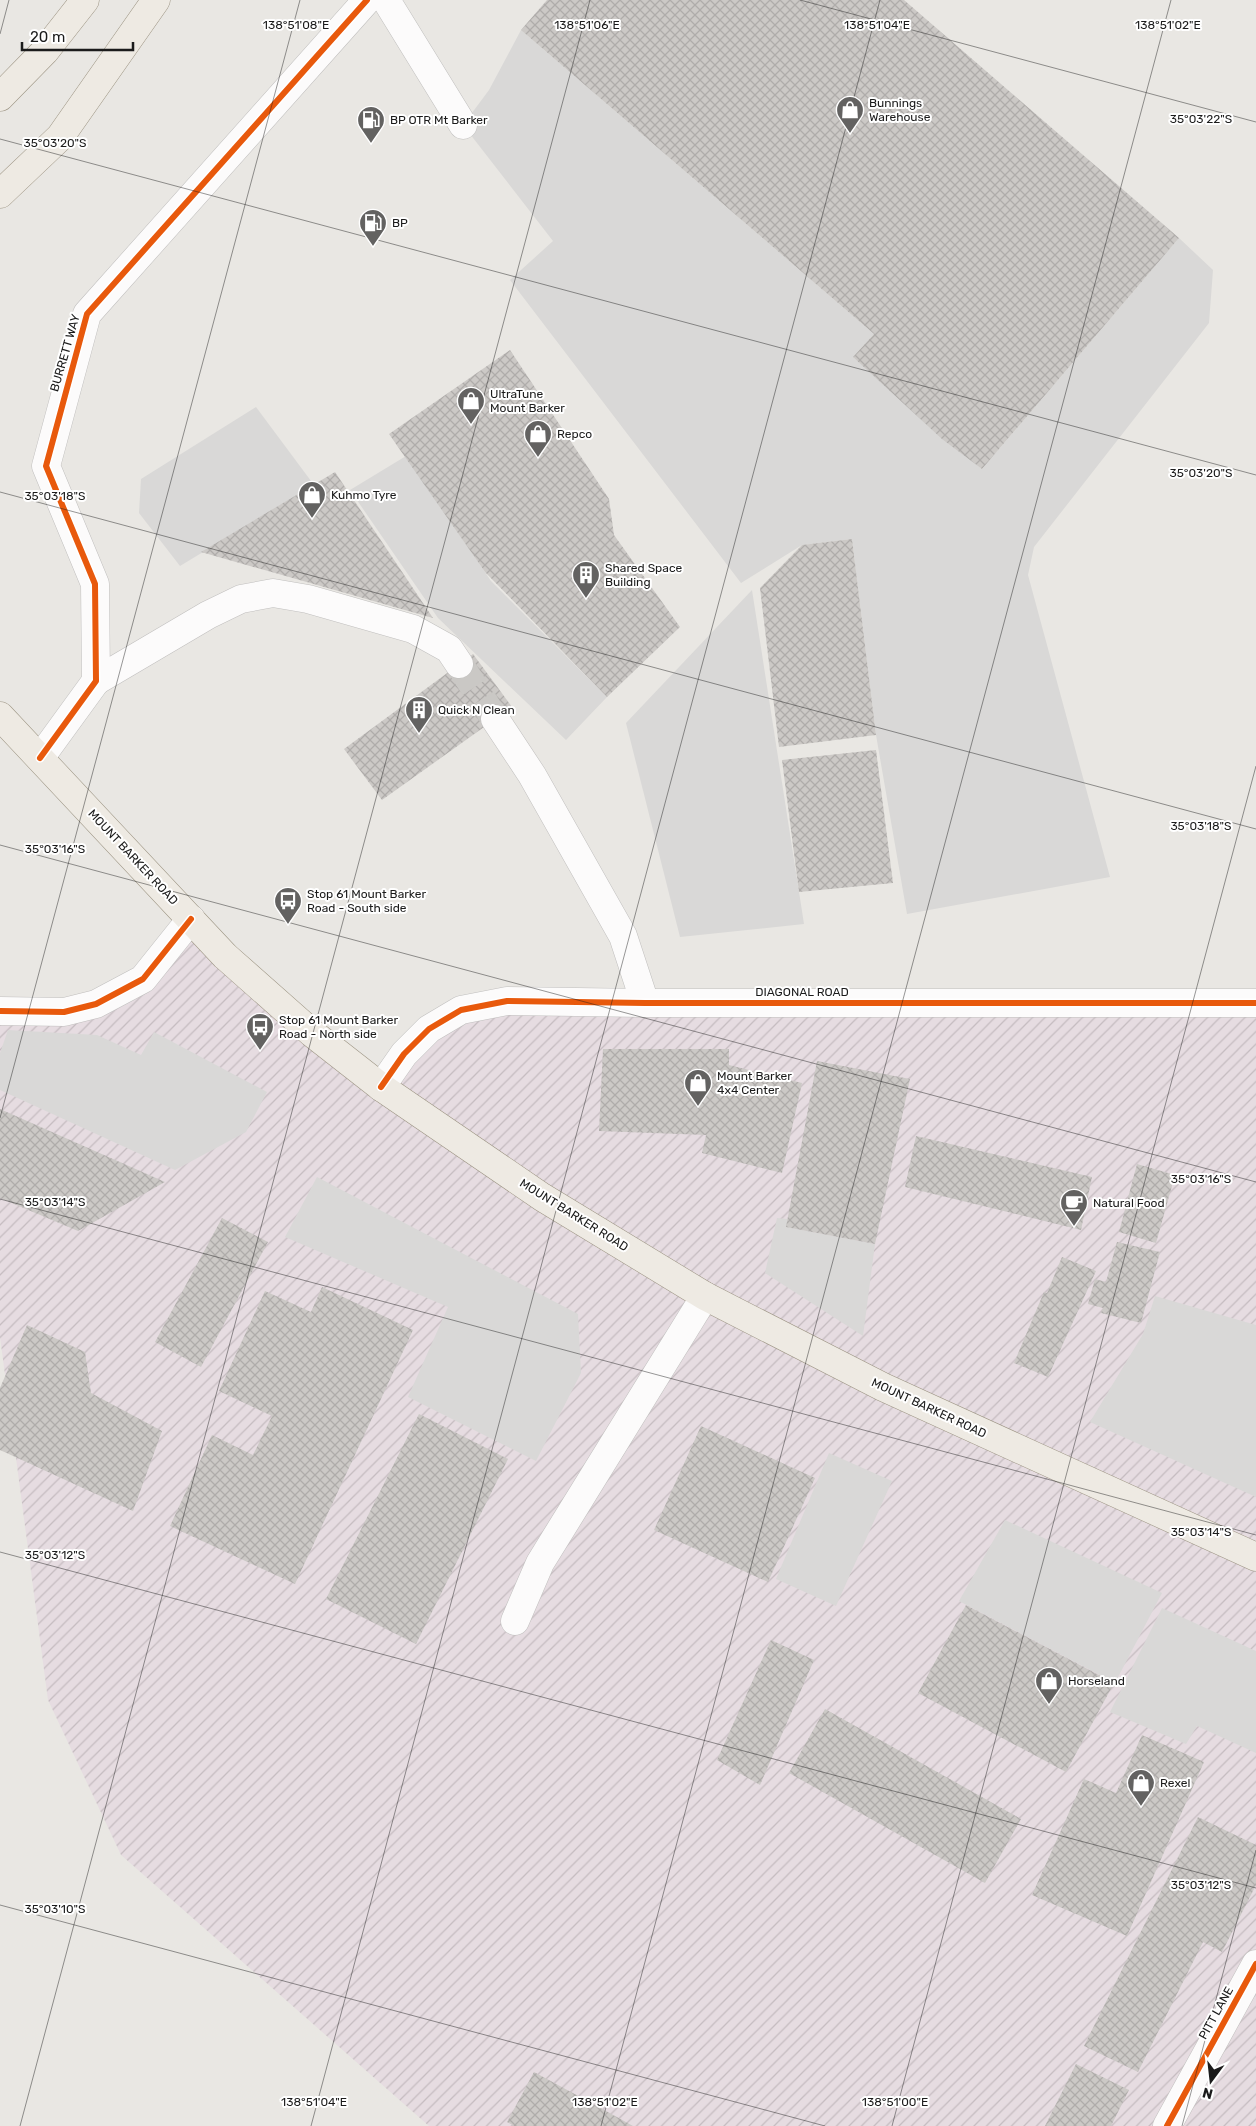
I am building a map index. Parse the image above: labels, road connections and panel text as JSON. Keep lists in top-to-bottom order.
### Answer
{
  "streets": {
    "main road": ["MOUNT BARKER ROAD"],
    "street": ["BURRETT WAY", "DIAGONAL ROAD", "PITT LANE"]
  },
  "crossings": [
    ["MOUNT BARKER ROAD", "DIAGONAL ROAD"]
  ],
  "places": {
    "shop": [
      "Bunnings Warehouse",
      "UltraTune Mount Barker",
      "Repco",
      "Kuhmo Tyre",
      "Mount Barker 4x4 Center",
      "Horseland",
      "Rexel"
    ],
    "fuel station": ["BP OTR Mt Barker", "BP"],
    "building": ["Shared Space Building", "Quick N Clean"],
    "bus stop": ["Stop 61 Mount Barker Road - South side", "Stop 61 Mount Barker Road - North side"],
    "cafe": ["Natural Food"]
  },
  "scale_bar": "20 m",
  "north": "bottom",
  "coordinates": [
    "138°51'08\"E",
    "138°51'06\"E",
    "138°51'04\"E",
    "138°51'02\"E",
    "35°03'22\"S",
    "35°03'20\"S",
    "35°03'18\"S",
    "35°03'16\"S",
    "35°03'14\"S",
    "35°03'12\"S",
    "35°03'10\"S",
    "138°51'00\"E"
  ]
}
